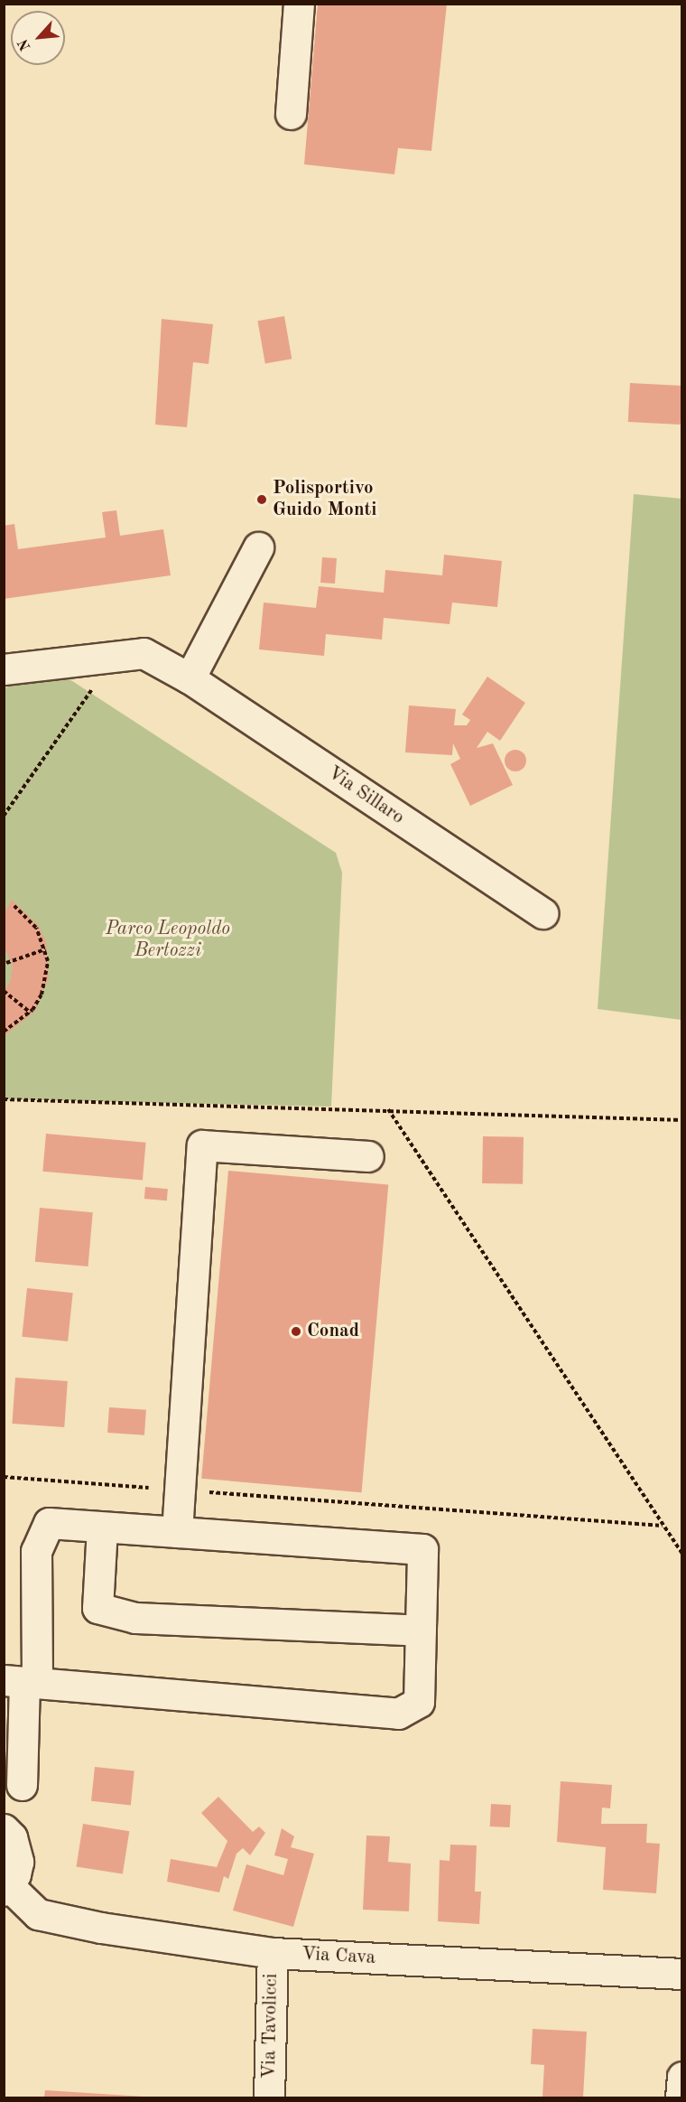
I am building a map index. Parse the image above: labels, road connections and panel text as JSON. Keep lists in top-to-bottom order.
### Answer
{
  "streets": {
    "street": ["Via Sillaro", "Via Cava", "Via Tavolicci"]
  },
  "crossings": [
    ["Via Cava", "Via Tavolicci"]
  ],
  "parks": ["Parco Leopoldo Bertozzi"],
  "places": ["Polisportivo Guido Monti", "Conad"],
  "north": "bottom left"
}
